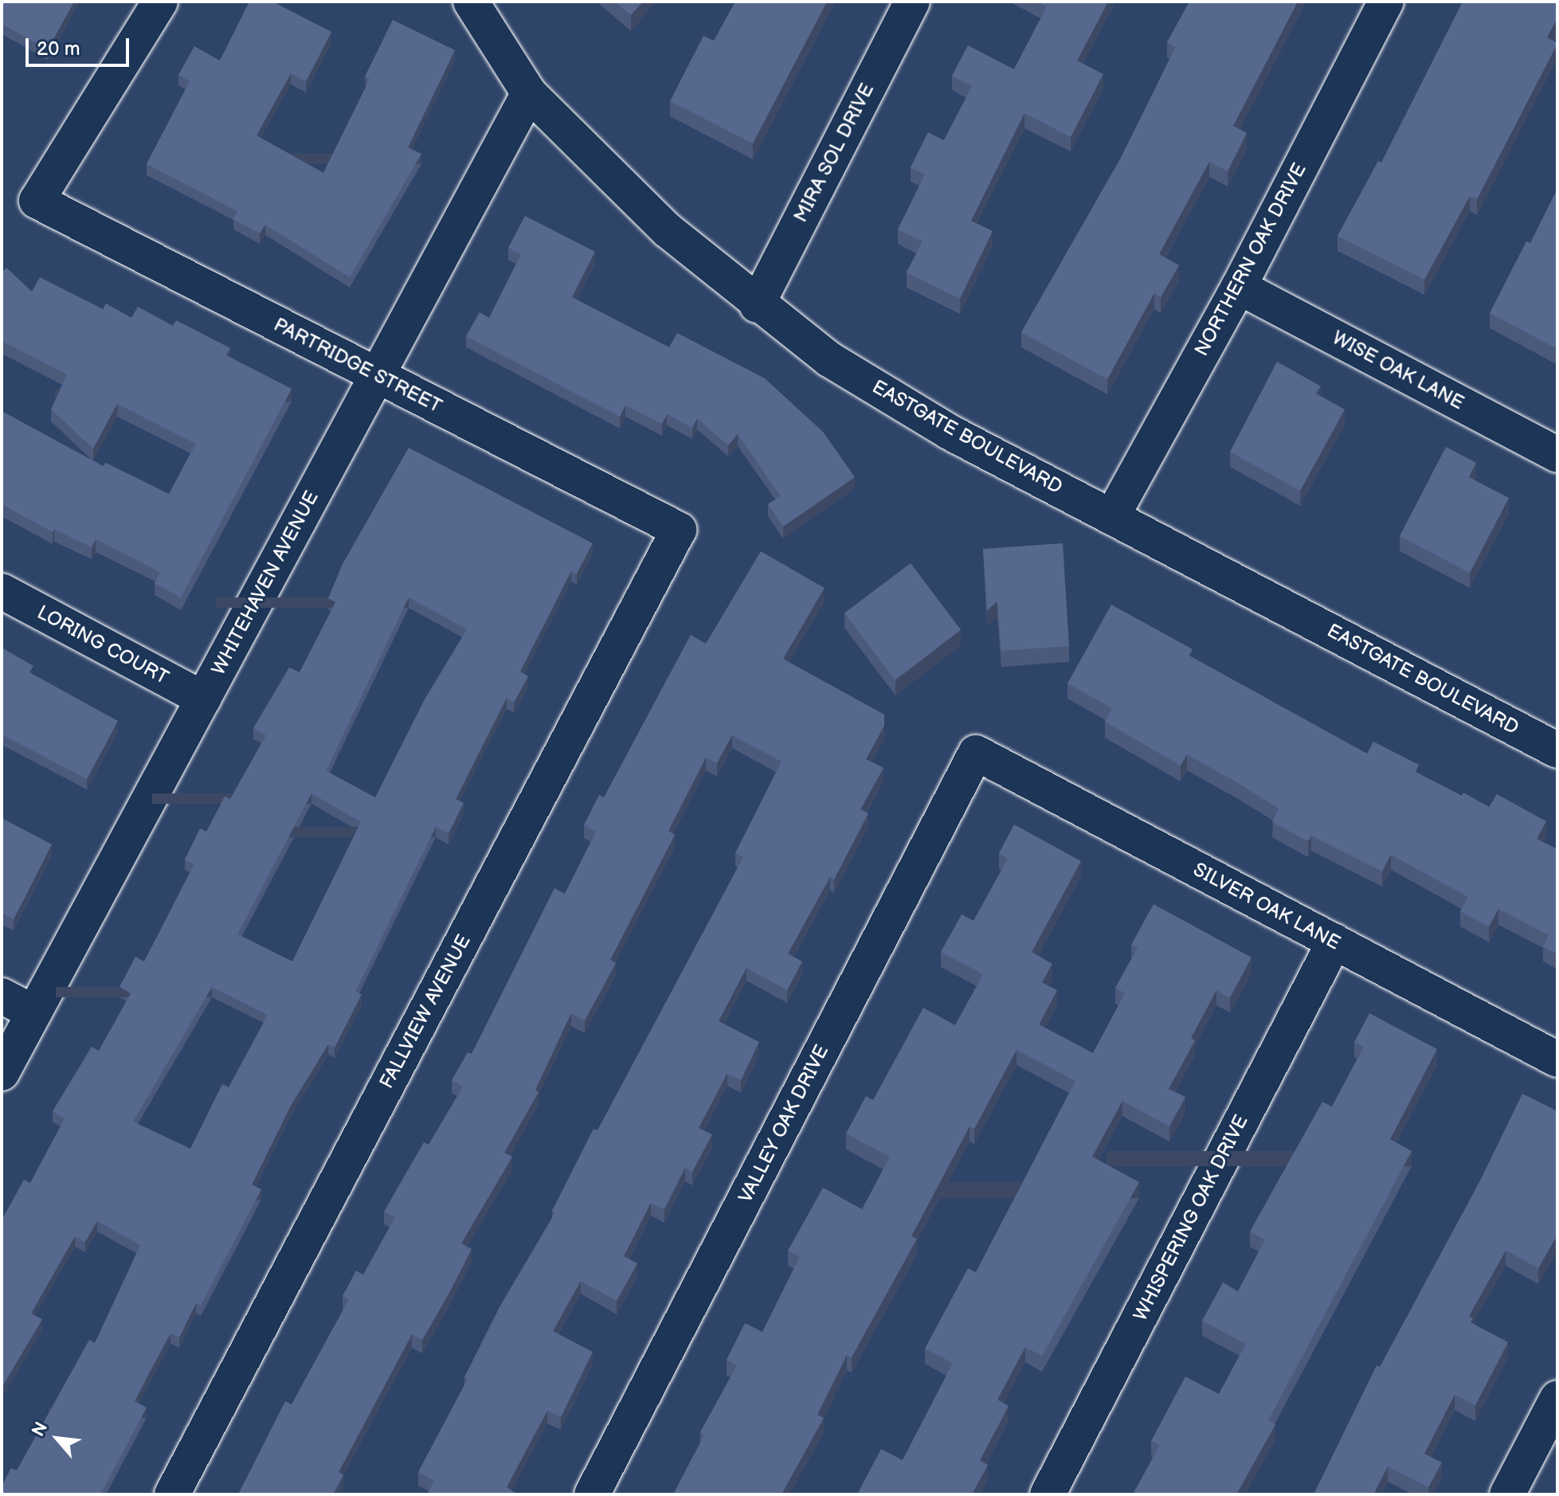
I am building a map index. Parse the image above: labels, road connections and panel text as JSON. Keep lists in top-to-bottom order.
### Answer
{
  "streets": {
    "street": [
      "MIRA SOL DRIVE",
      "NORTHERN OAK DRIVE",
      "PARTRIDGE STREET",
      "WISE OAK LANE",
      "EASTGATE BOULEVARD",
      "WHITEHAVEN AVENUE",
      "LORING COURT",
      "SILVER OAK LANE",
      "FALLVIEW AVENUE",
      "VALLEY OAK DRIVE",
      "WHISPERING OAK DRIVE"
    ]
  },
  "crossings": [
    ["MIRA SOL DRIVE", "EASTGATE BOULEVARD"],
    ["NORTHERN OAK DRIVE", "WISE OAK LANE"],
    ["NORTHERN OAK DRIVE", "EASTGATE BOULEVARD"],
    ["PARTRIDGE STREET", "WHITEHAVEN AVENUE"],
    ["PARTRIDGE STREET", "FALLVIEW AVENUE"],
    ["EASTGATE BOULEVARD", "WHITEHAVEN AVENUE"],
    ["WHITEHAVEN AVENUE", "LORING COURT"],
    ["SILVER OAK LANE", "VALLEY OAK DRIVE"],
    ["SILVER OAK LANE", "WHISPERING OAK DRIVE"]
  ],
  "scale_bar": "20 m",
  "north": "top left"
}
